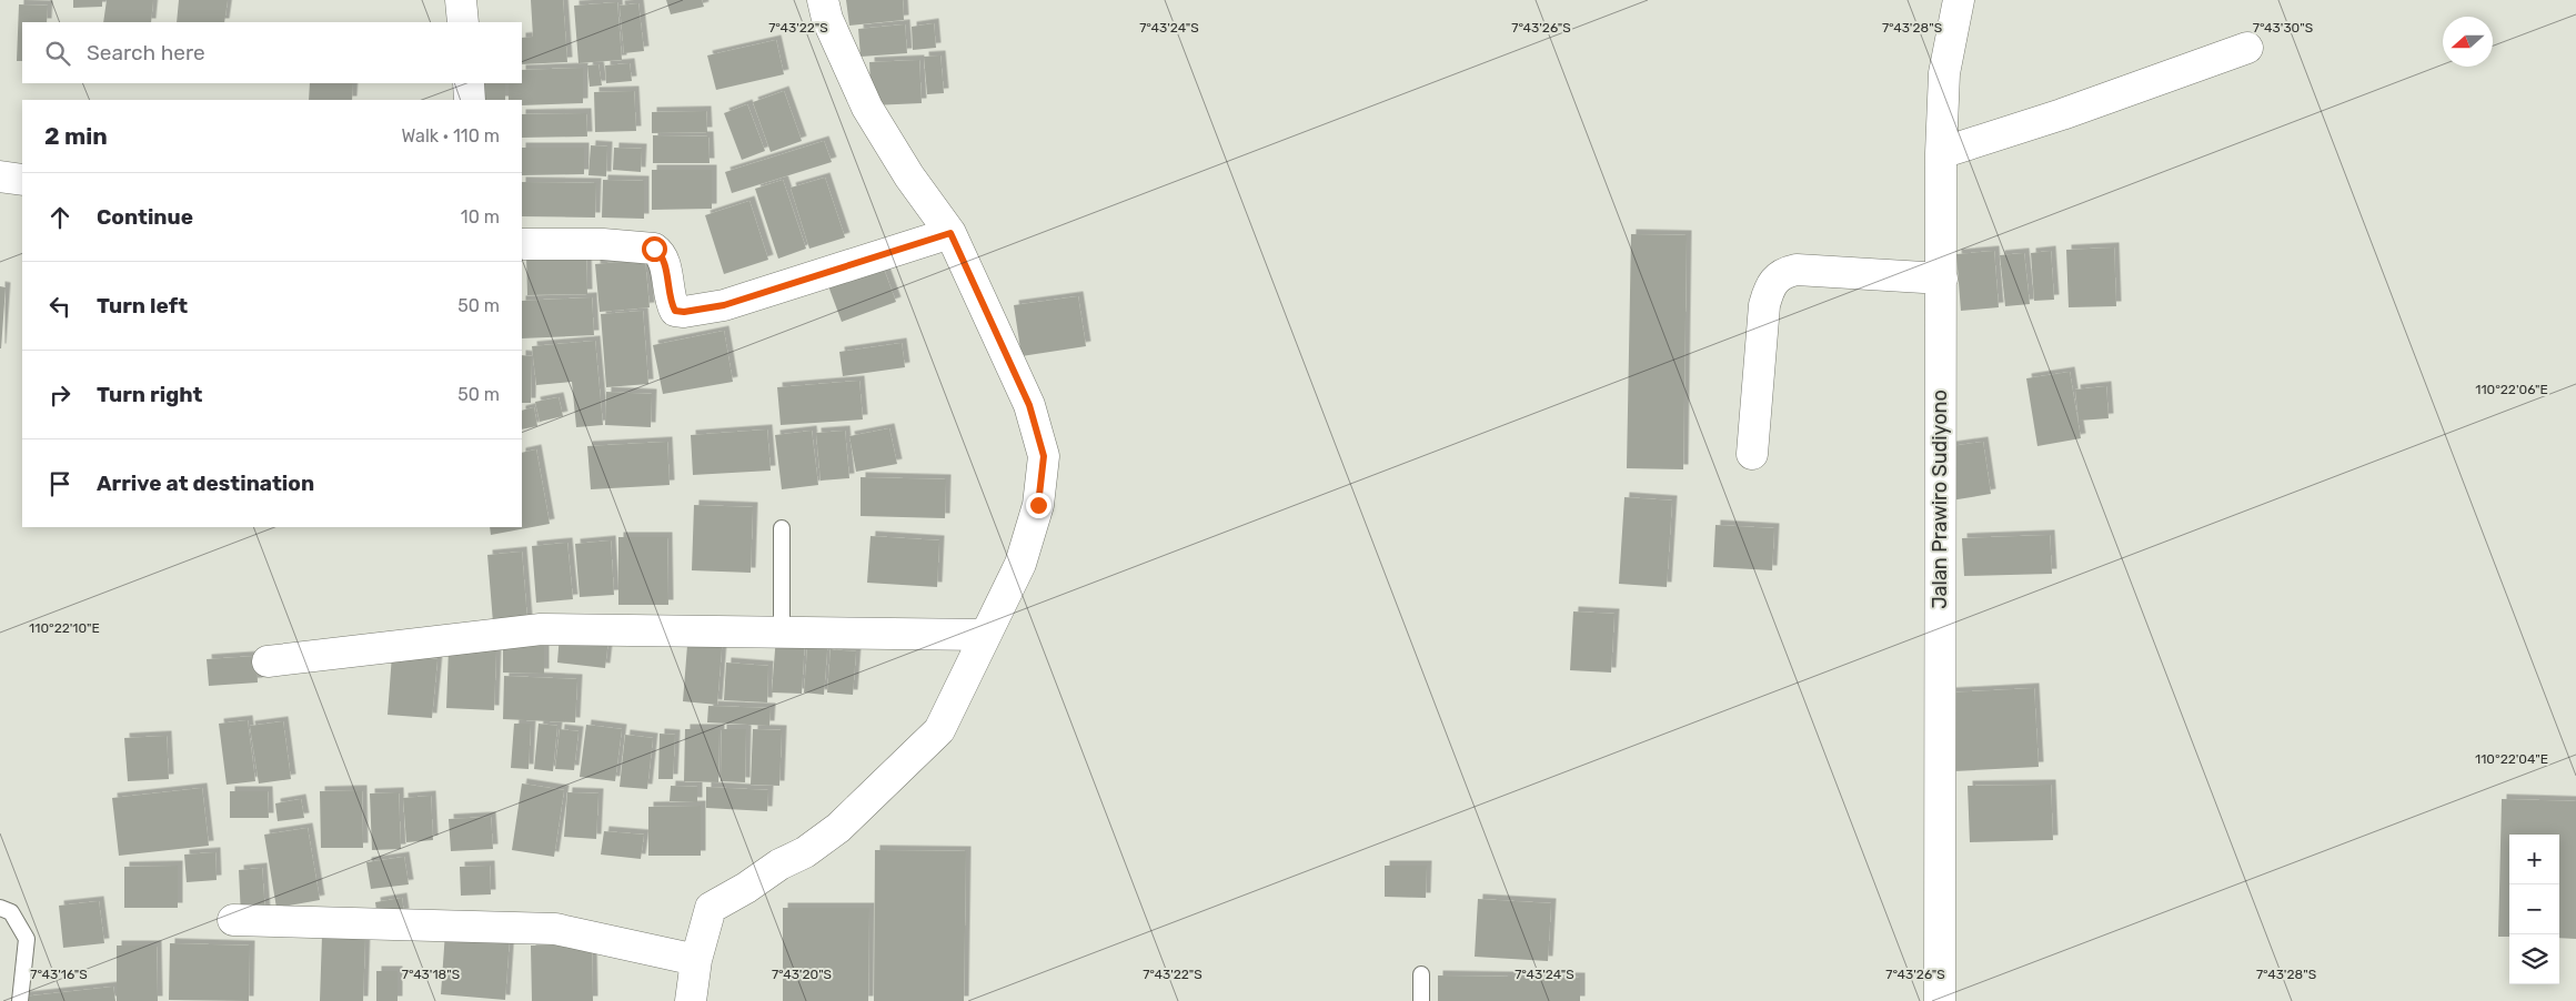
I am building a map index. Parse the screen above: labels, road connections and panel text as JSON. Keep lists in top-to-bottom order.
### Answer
{
  "streets": {
    "street": ["Jalan Prawiro Sudiyono"]
  },
  "north": "left",
  "page": {
    "search": "Search here",
    "heading": ["2 min", "Walk · 110 m"],
    "list": [
      ["Continue", "10 m"],
      ["Turn left", "50 m"],
      ["Turn right", "50 m"],
      "Arrive at destination"
    ],
    "map_buttons": ["+", "−"]
  },
  "coordinates": [
    "7°43'22\"S",
    "7°43'24\"S",
    "7°43'26\"S",
    "7°43'28\"S",
    "7°43'30\"S",
    "110°22'06\"E",
    "110°22'10\"E",
    "110°22'04\"E",
    "7°43'16\"S",
    "7°43'18\"S",
    "7°43'20\"S"
  ]
}
